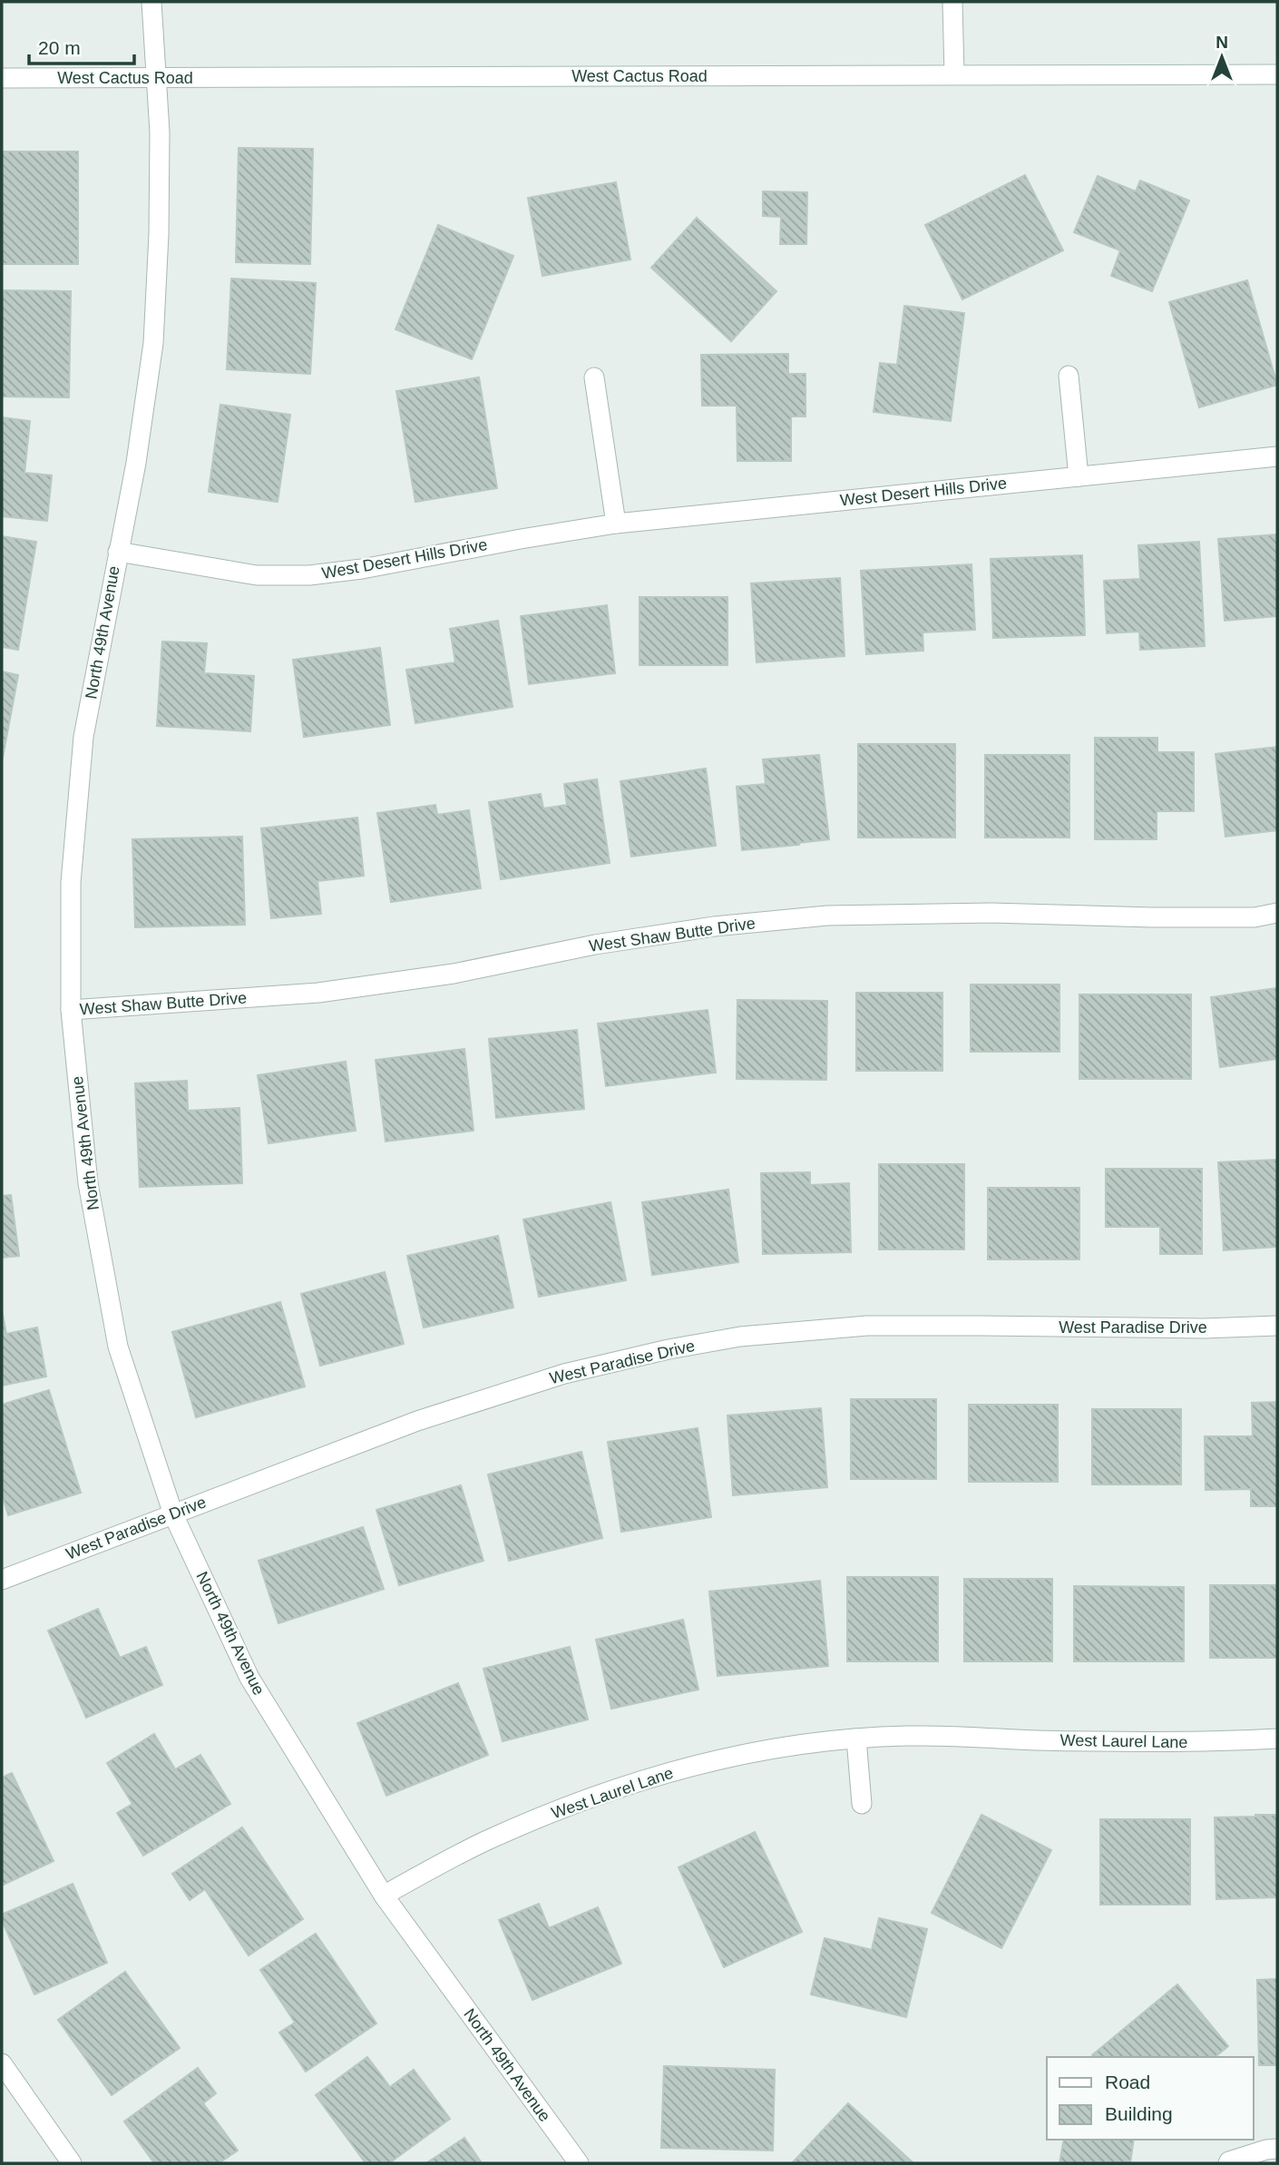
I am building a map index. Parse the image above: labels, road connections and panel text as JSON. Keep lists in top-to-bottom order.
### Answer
{
  "streets": {
    "street": [
      "West Cactus Road",
      "West Desert Hills Drive",
      "North 49th Avenue",
      "West Shaw Butte Drive",
      "West Paradise Drive",
      "West Laurel Lane"
    ]
  },
  "crossings": [
    ["West Cactus Road", "North 49th Avenue"],
    ["West Desert Hills Drive", "North 49th Avenue"],
    ["North 49th Avenue", "West Shaw Butte Drive"],
    ["North 49th Avenue", "West Paradise Drive"],
    ["North 49th Avenue", "West Laurel Lane"]
  ],
  "legend": ["Road", "Building"],
  "scale_bar": "20 m",
  "north": "top"
}
